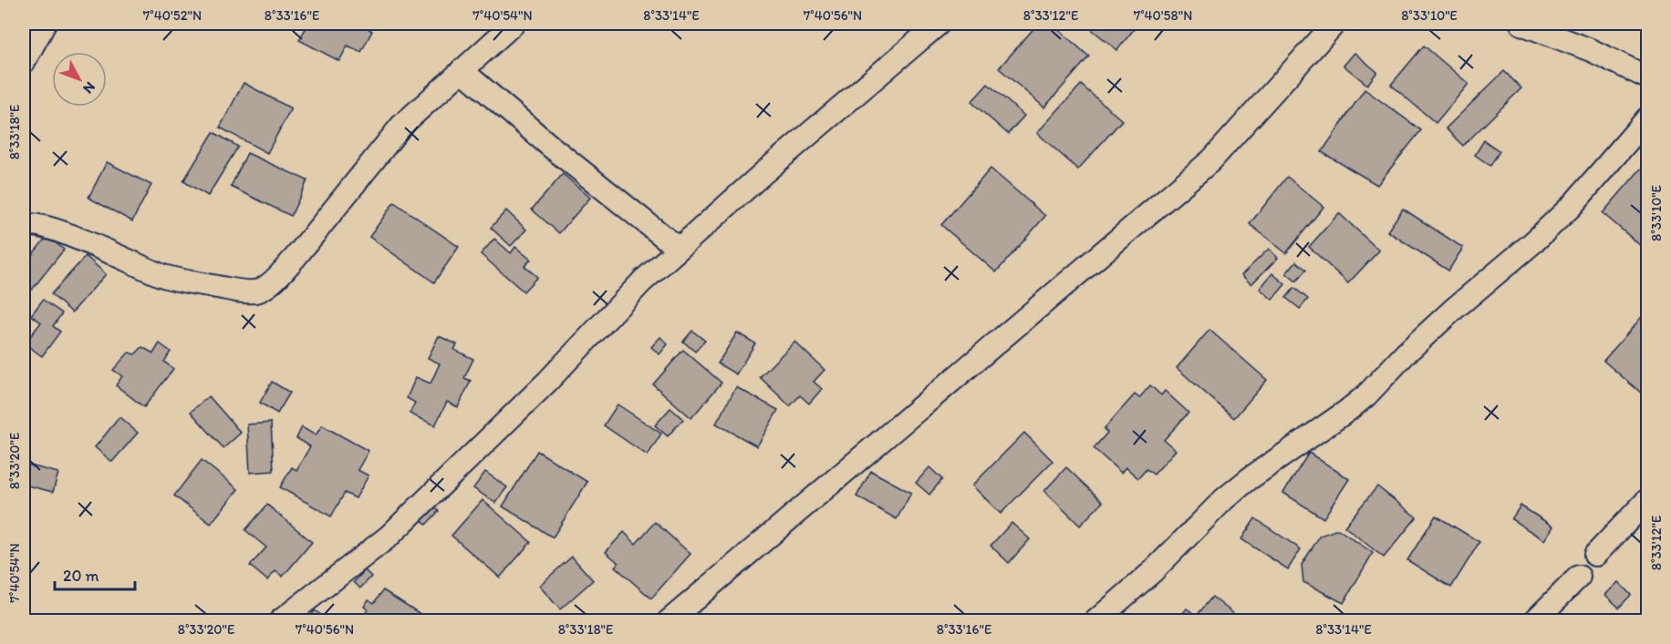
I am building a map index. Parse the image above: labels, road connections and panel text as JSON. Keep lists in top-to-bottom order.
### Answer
{
  "scale_bar": "20 m",
  "north": "bottom right",
  "coordinates": [
    "7°40'52\"N",
    "8°33'16\"E",
    "7°40'54\"N",
    "8°33'14\"E",
    "7°40'56\"N",
    "8°33'12\"E",
    "7°40'58\"N",
    "8°33'10\"E",
    "8°33'18\"E",
    "8°33'20\"E"
  ]
}
